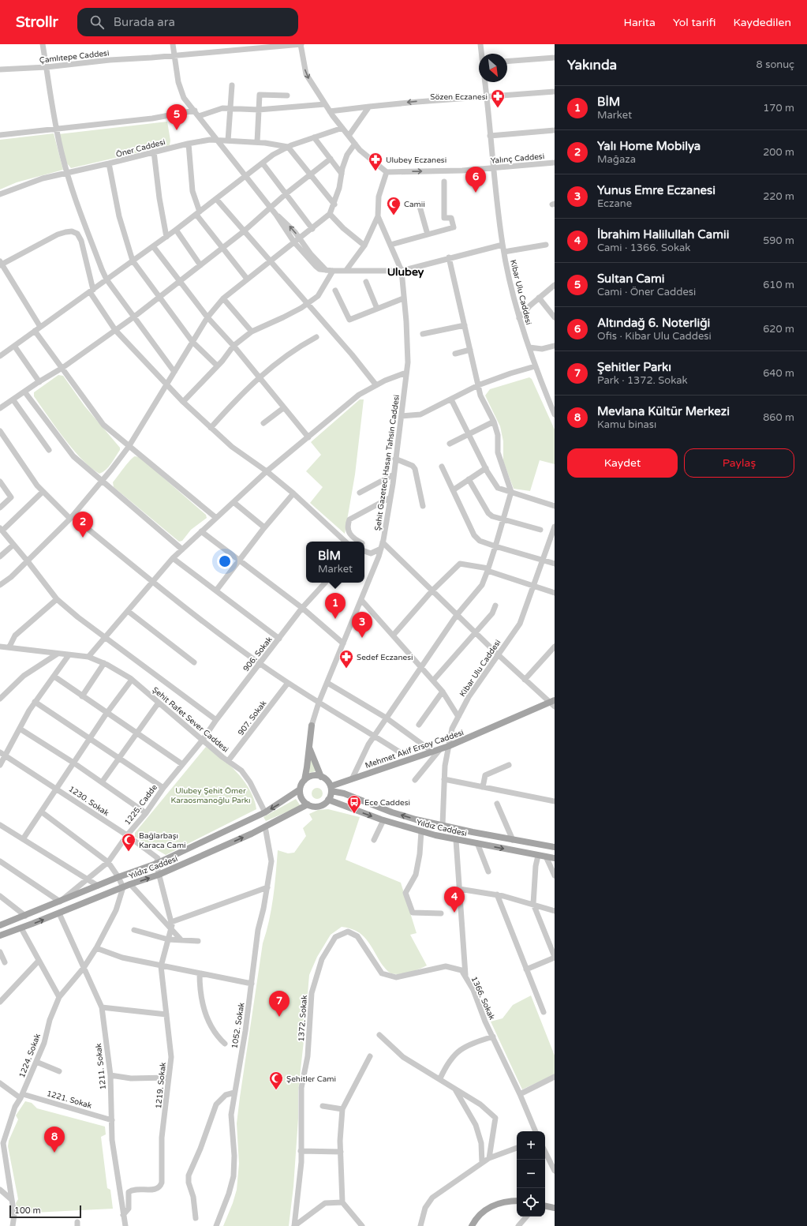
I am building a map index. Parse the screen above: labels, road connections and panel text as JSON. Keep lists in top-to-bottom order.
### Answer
{
  "streets": {
    "main road": ["Şehit Gazeteci Hasan Tahsin Caddesi", "Mehmet Akif Ersoy Caddesi", "Yıldız Caddesi"],
    "street": [
      "Çamlıtepe Caddesi",
      "Öner Caddesi",
      "Yalınç Caddesi",
      "Kibar Ulu Caddesi",
      "906. Sokak",
      "907. Sokak",
      "Şehit Rafet Sever Caddesi",
      "1230. Sokak",
      "1225. Cadde",
      "1366. Sokak",
      "1372. Sokak",
      "1052. Sokak",
      "1224. Sokak",
      "1211. Sokak",
      "1219. Sokak",
      "1221. Sokak"
    ]
  },
  "crossings": [
    ["Yalınç Caddesi", "Kibar Ulu Caddesi"],
    ["Kibar Ulu Caddesi", "Mehmet Akif Ersoy Caddesi"],
    ["Kibar Ulu Caddesi", "Yıldız Caddesi"],
    ["Şehit Gazeteci Hasan Tahsin Caddesi", "Mehmet Akif Ersoy Caddesi"],
    ["Şehit Gazeteci Hasan Tahsin Caddesi", "Yıldız Caddesi"],
    ["906. Sokak", "Şehit Rafet Sever Caddesi"],
    ["906. Sokak", "1225. Cadde"],
    ["907. Sokak", "Şehit Rafet Sever Caddesi"],
    ["Şehit Rafet Sever Caddesi", "1225. Cadde"],
    ["Şehit Rafet Sever Caddesi", "Yıldız Caddesi"],
    ["Mehmet Akif Ersoy Caddesi", "Yıldız Caddesi"],
    ["1230. Sokak", "1225. Cadde"],
    ["1230. Sokak", "Yıldız Caddesi"],
    ["1230. Sokak", "1219. Sokak"],
    ["1225. Cadde", "Yıldız Caddesi"],
    ["Yıldız Caddesi", "1366. Sokak"],
    ["Yıldız Caddesi", "1052. Sokak"],
    ["Yıldız Caddesi", "1224. Sokak"],
    ["Yıldız Caddesi", "1211. Sokak"],
    ["Yıldız Caddesi", "1219. Sokak"],
    ["1366. Sokak", "1372. Sokak"],
    ["1224. Sokak", "1211. Sokak"],
    ["1224. Sokak", "1221. Sokak"],
    ["1211. Sokak", "1219. Sokak"],
    ["1211. Sokak", "1221. Sokak"]
  ],
  "one_way": ["Yalınç Caddesi"],
  "districts": ["Ulubey"],
  "parks": ["Ulubey Şehit Ömer Karaosmanoğlu Parkı"],
  "places": {
    "pharmacy": ["Sözen Eczanesi", "Ulubey Eczanesi", "Sedef Eczanesi"],
    "mosque": ["Camii", "Bağlarbaşı Karaca Cami", "Şehitler Cami"],
    "bus stop": ["Ece Caddesi"]
  },
  "scale_bar": "100 m",
  "north": "bottom right",
  "page": {
    "header": "Strollr",
    "search": "Burada ara",
    "nav": ["Harita", "Yol tarifi", "Kaydedilen"],
    "heading": ["Yakında", "8 sonuç"],
    "list": [
      {
        "mark": "1",
        "name": "BİM",
        "note": "Market",
        "value": "170 m"
      },
      {
        "mark": "2",
        "name": "Yalı Home Mobilya",
        "note": "Mağaza",
        "value": "200 m"
      },
      {
        "mark": "3",
        "name": "Yunus Emre Eczanesi",
        "note": "Eczane",
        "value": "220 m"
      },
      {
        "mark": "4",
        "name": "İbrahim Halilullah Camii",
        "note": "Cami · 1366. Sokak",
        "value": "590 m"
      },
      {
        "mark": "5",
        "name": "Sultan Cami",
        "note": "Cami · Öner Caddesi",
        "value": "610 m"
      },
      {
        "mark": "6",
        "name": "Altındağ 6. Noterliği",
        "note": "Ofis · Kibar Ulu Caddesi",
        "value": "620 m"
      },
      {
        "mark": "7",
        "name": "Şehitler Parkı",
        "note": "Park · 1372. Sokak",
        "value": "640 m"
      },
      {
        "mark": "8",
        "name": "Mevlana Kültür Merkezi",
        "note": "Kamu binası",
        "value": "860 m"
      }
    ],
    "pins": [
      "5",
      "6",
      "2",
      "1",
      "3",
      "4",
      "7",
      "8"
    ],
    "buttons": ["Kaydet", "Paylaş"],
    "popup": ["BİM", "Market"],
    "map_buttons": ["+", "−"],
    "scale": "100 m"
  }
}
